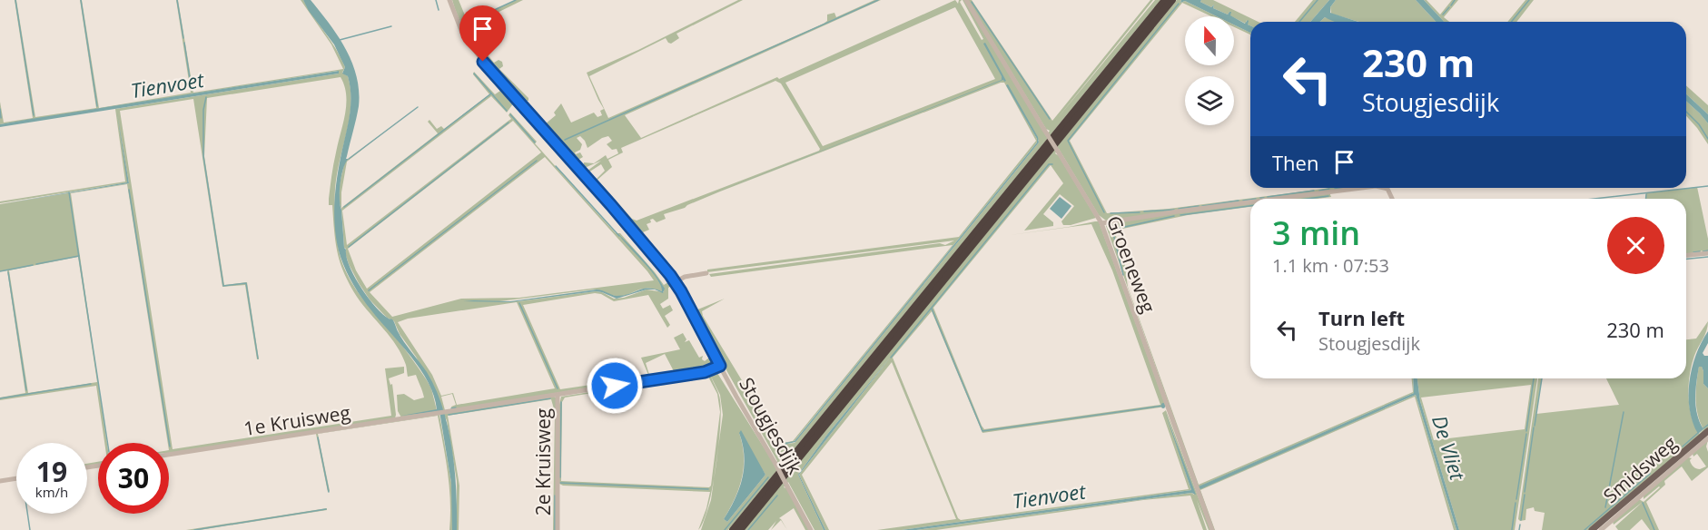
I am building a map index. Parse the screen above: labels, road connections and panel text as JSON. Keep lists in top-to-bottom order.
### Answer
{
  "streets": {
    "main road": ["Smidsweg"],
    "street": [
      "Groeneweg",
      "1e Kruisweg",
      "Stougjesdijk",
      "2e Kruisweg"
    ]
  },
  "crossings": [
    ["1e Kruisweg", "Stougjesdijk"],
    ["1e Kruisweg", "2e Kruisweg"]
  ],
  "water": ["Tienvoet", "De Vliet"],
  "north": "top",
  "page": {
    "turn": ["230 m", "Stougjesdijk"],
    "then": "Then",
    "heading": ["3 min", "1.1 km · 07:53"],
    "list": [
      {
        "name": "Turn left",
        "note": "Stougjesdijk",
        "value": "230 m"
      }
    ],
    "speed": "19 km/h",
    "limit": "30"
  }
}
